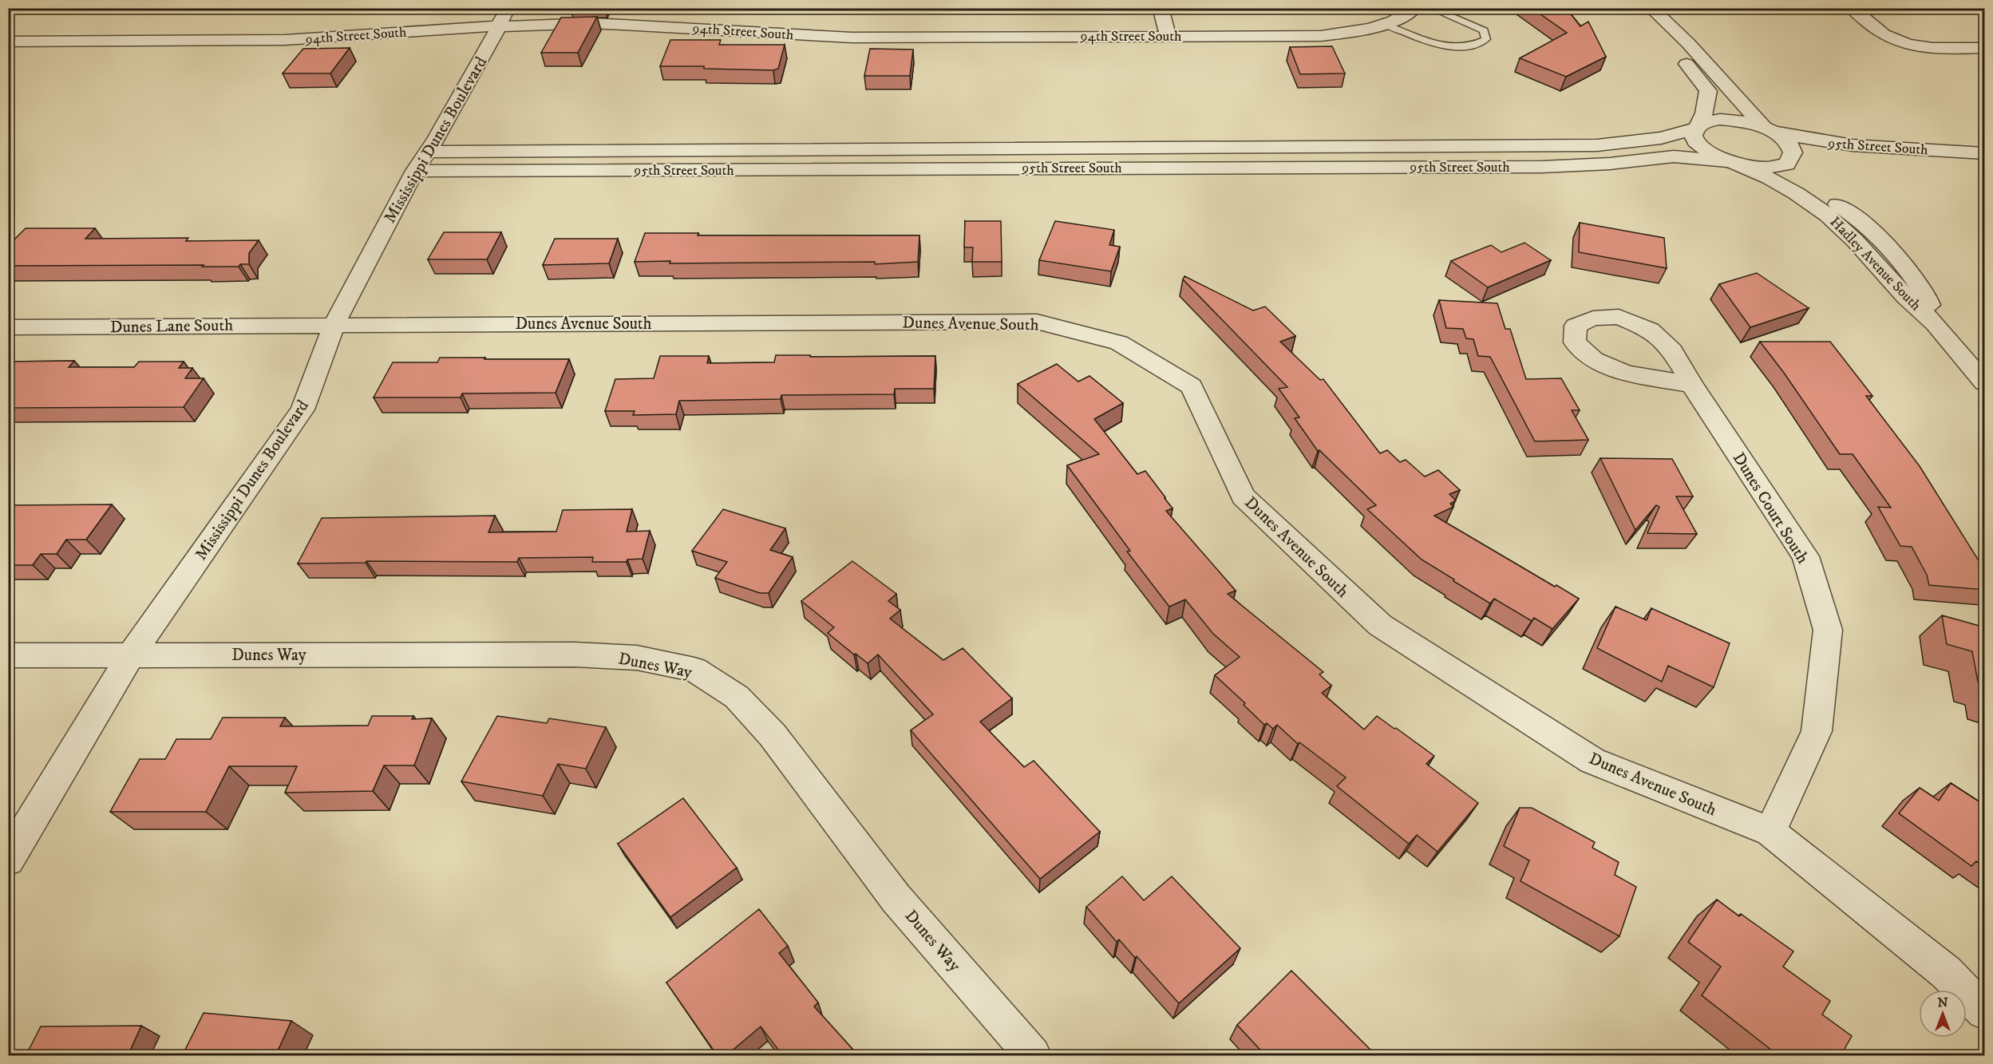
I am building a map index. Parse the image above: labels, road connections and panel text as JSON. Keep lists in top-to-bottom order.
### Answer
{
  "streets": {
    "street": [
      "94th Street South",
      "Mississippi Dunes Boulevard",
      "95th Street South",
      "Hadley Avenue South",
      "Dunes Avenue South",
      "Dunes Lane South",
      "Dunes Court South",
      "Dunes Way"
    ]
  },
  "crossings": [
    ["94th Street South", "Mississippi Dunes Boulevard"],
    ["Mississippi Dunes Boulevard", "95th Street South"],
    ["Mississippi Dunes Boulevard", "Dunes Avenue South"],
    ["Mississippi Dunes Boulevard", "Dunes Lane South"],
    ["Mississippi Dunes Boulevard", "Dunes Way"],
    ["95th Street South", "Hadley Avenue South"],
    ["Dunes Avenue South", "Dunes Lane South"],
    ["Dunes Avenue South", "Dunes Court South"]
  ],
  "north": "top"
}
